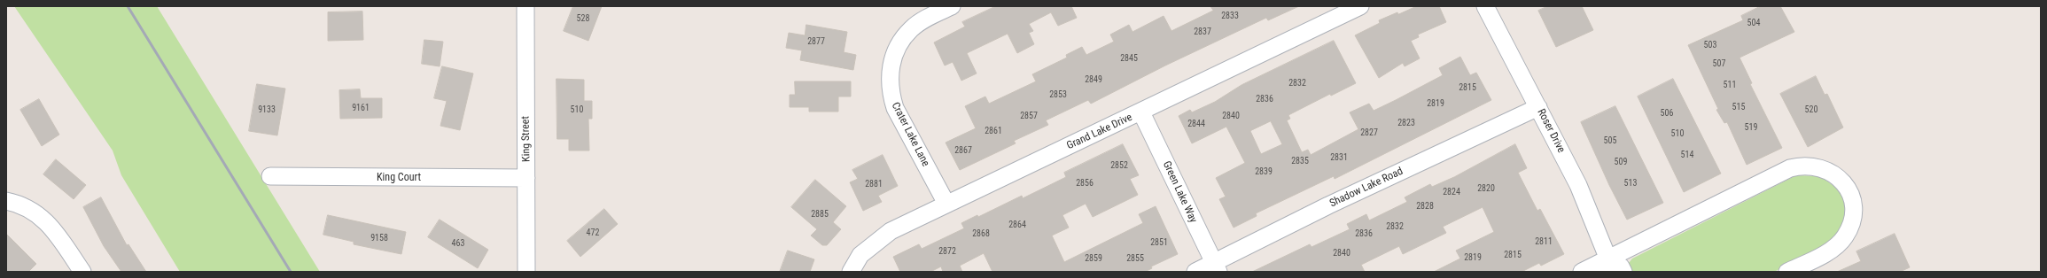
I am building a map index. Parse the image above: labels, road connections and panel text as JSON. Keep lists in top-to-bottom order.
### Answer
{
  "streets": {
    "street": [
      "Roser Drive",
      "Grand Lake Drive",
      "Crater Lake Lane",
      "King Street",
      "King Court",
      "Shadow Lake Road",
      "Green Lake Way"
    ]
  },
  "crossings": [
    ["Roser Drive", "Shadow Lake Road"],
    ["Grand Lake Drive", "Crater Lake Lane"],
    ["Grand Lake Drive", "Green Lake Way"],
    ["King Street", "King Court"],
    ["Shadow Lake Road", "Green Lake Way"]
  ],
  "house_numbers": [
    "2833",
    "528",
    "504",
    "2837",
    "2877",
    "503",
    "2845",
    "507",
    "2849",
    "2832",
    "511",
    "2815",
    "2853",
    "2836",
    "2819",
    "515",
    "9161",
    "9133",
    "510",
    "520",
    "506",
    "2857",
    "2840",
    "2823",
    "2844",
    "519",
    "2861",
    "2827",
    "510",
    "505",
    "2867",
    "514",
    "2831",
    "2835",
    "509",
    "2852",
    "2839",
    "2856",
    "513",
    "2881",
    "2820",
    "2824",
    "2828",
    "2885",
    "2864",
    "2832",
    "472",
    "2868",
    "2836",
    "9158",
    "2811",
    "2851",
    "463",
    "2872",
    "2840",
    "2815",
    "2819",
    "2859",
    "2855"
  ]
}
